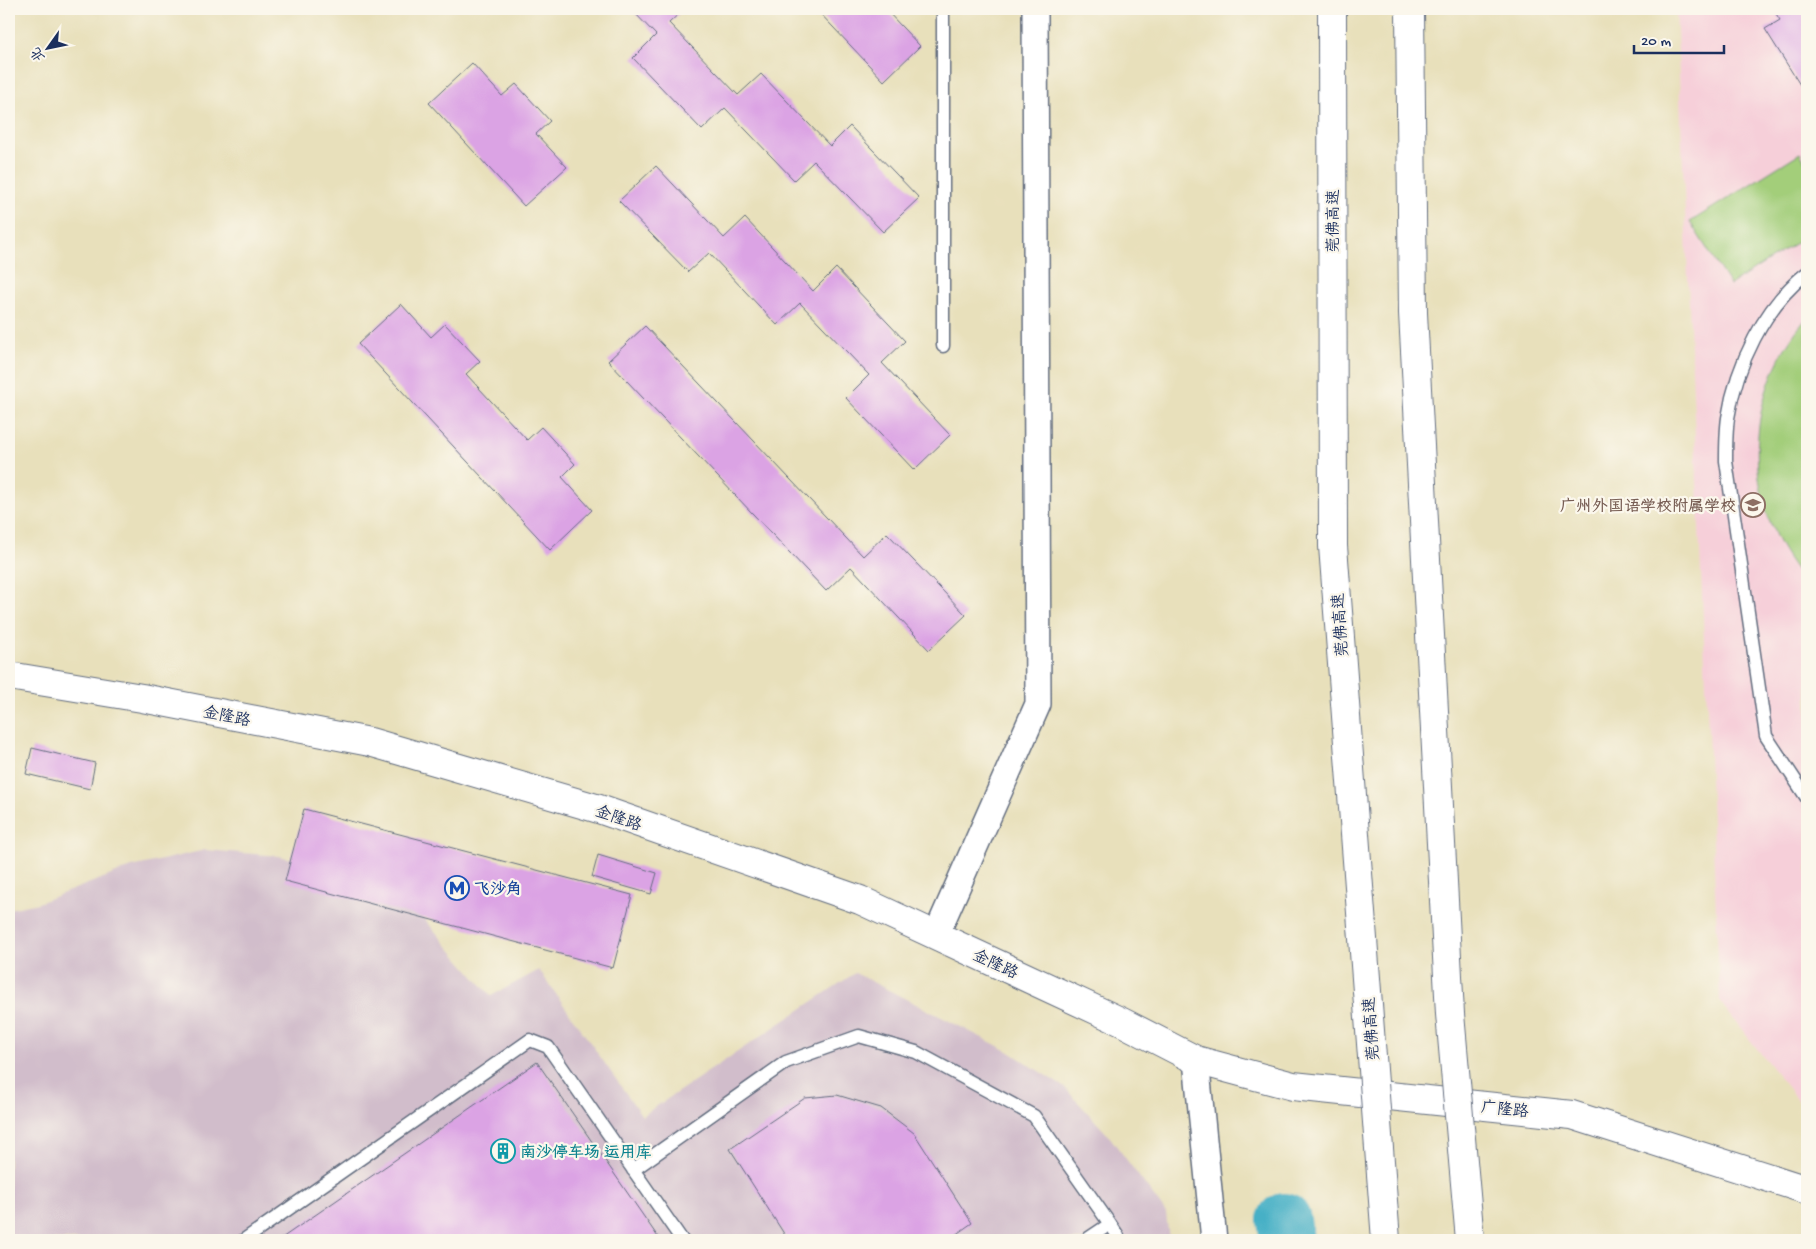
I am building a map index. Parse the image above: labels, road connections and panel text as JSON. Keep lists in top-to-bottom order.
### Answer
{
  "streets": {
    "main road": ["莞佛高速", "金隆路", "广隆路"]
  },
  "crossings": [
    ["金隆路", "广隆路"]
  ],
  "places": {
    "school or university": ["广州外国语学校附属学校"],
    "metro station": ["飞沙角"],
    "building": ["南沙停车场 运用库"]
  },
  "scale_bar": "20 m",
  "north": "bottom left"
}
